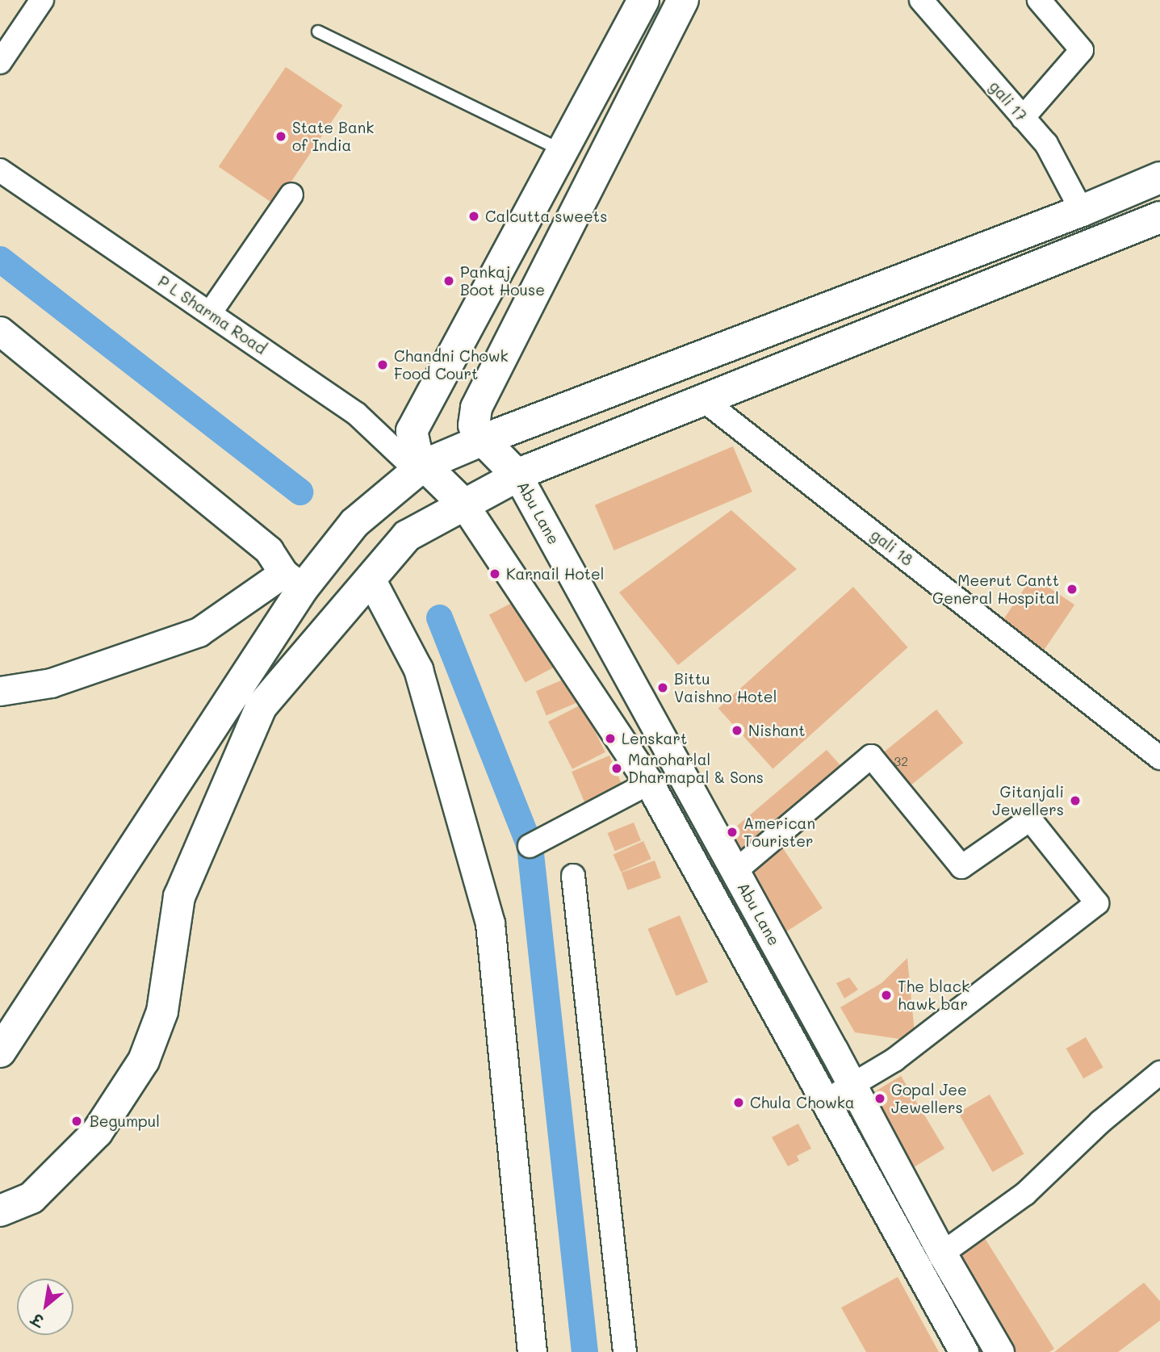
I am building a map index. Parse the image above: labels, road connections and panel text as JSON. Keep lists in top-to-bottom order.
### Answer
{
  "streets": {
    "street": [
      "gali 17",
      "P L Sharma Road",
      "Abu Lane",
      "gali 18"
    ]
  },
  "places": [
    "State Bank of India",
    "Calcutta sweets",
    "Pankaj Boot House",
    "Chandni Chowk Food Court",
    "Karnail Hotel",
    "Meerut Cantt General Hospital",
    "Bittu Vaishno Hotel",
    "Nishant",
    "Lenskart",
    "Manoharlal Dharmapal & Sons",
    "Gitanjali Jewellers",
    "American Tourister",
    "The black hawk bar",
    "Gopal Jee Jewellers",
    "Chula Chowka",
    "Begumpul"
  ],
  "house_numbers": ["32"],
  "north": "bottom left"
}
